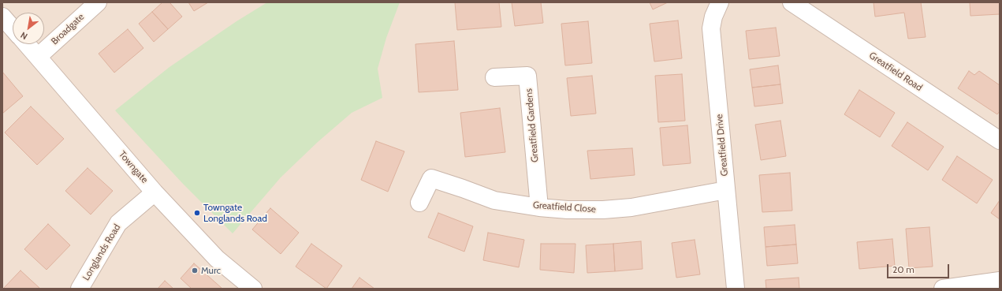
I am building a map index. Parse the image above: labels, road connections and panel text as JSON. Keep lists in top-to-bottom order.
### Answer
{
  "streets": {
    "street": [
      "Broadgate",
      "Greatfield Road",
      "Greatfield Gardens",
      "Greatfield Drive",
      "Towngate",
      "Greatfield Close",
      "Longlands Road"
    ]
  },
  "crossings": [
    ["Broadgate", "Towngate"],
    ["Greatfield Gardens", "Greatfield Close"],
    ["Greatfield Drive", "Greatfield Close"],
    ["Towngate", "Longlands Road"]
  ],
  "places": ["Towngate Longlands Road", "Murc"],
  "scale_bar": "20 m",
  "north": "bottom left"
}
